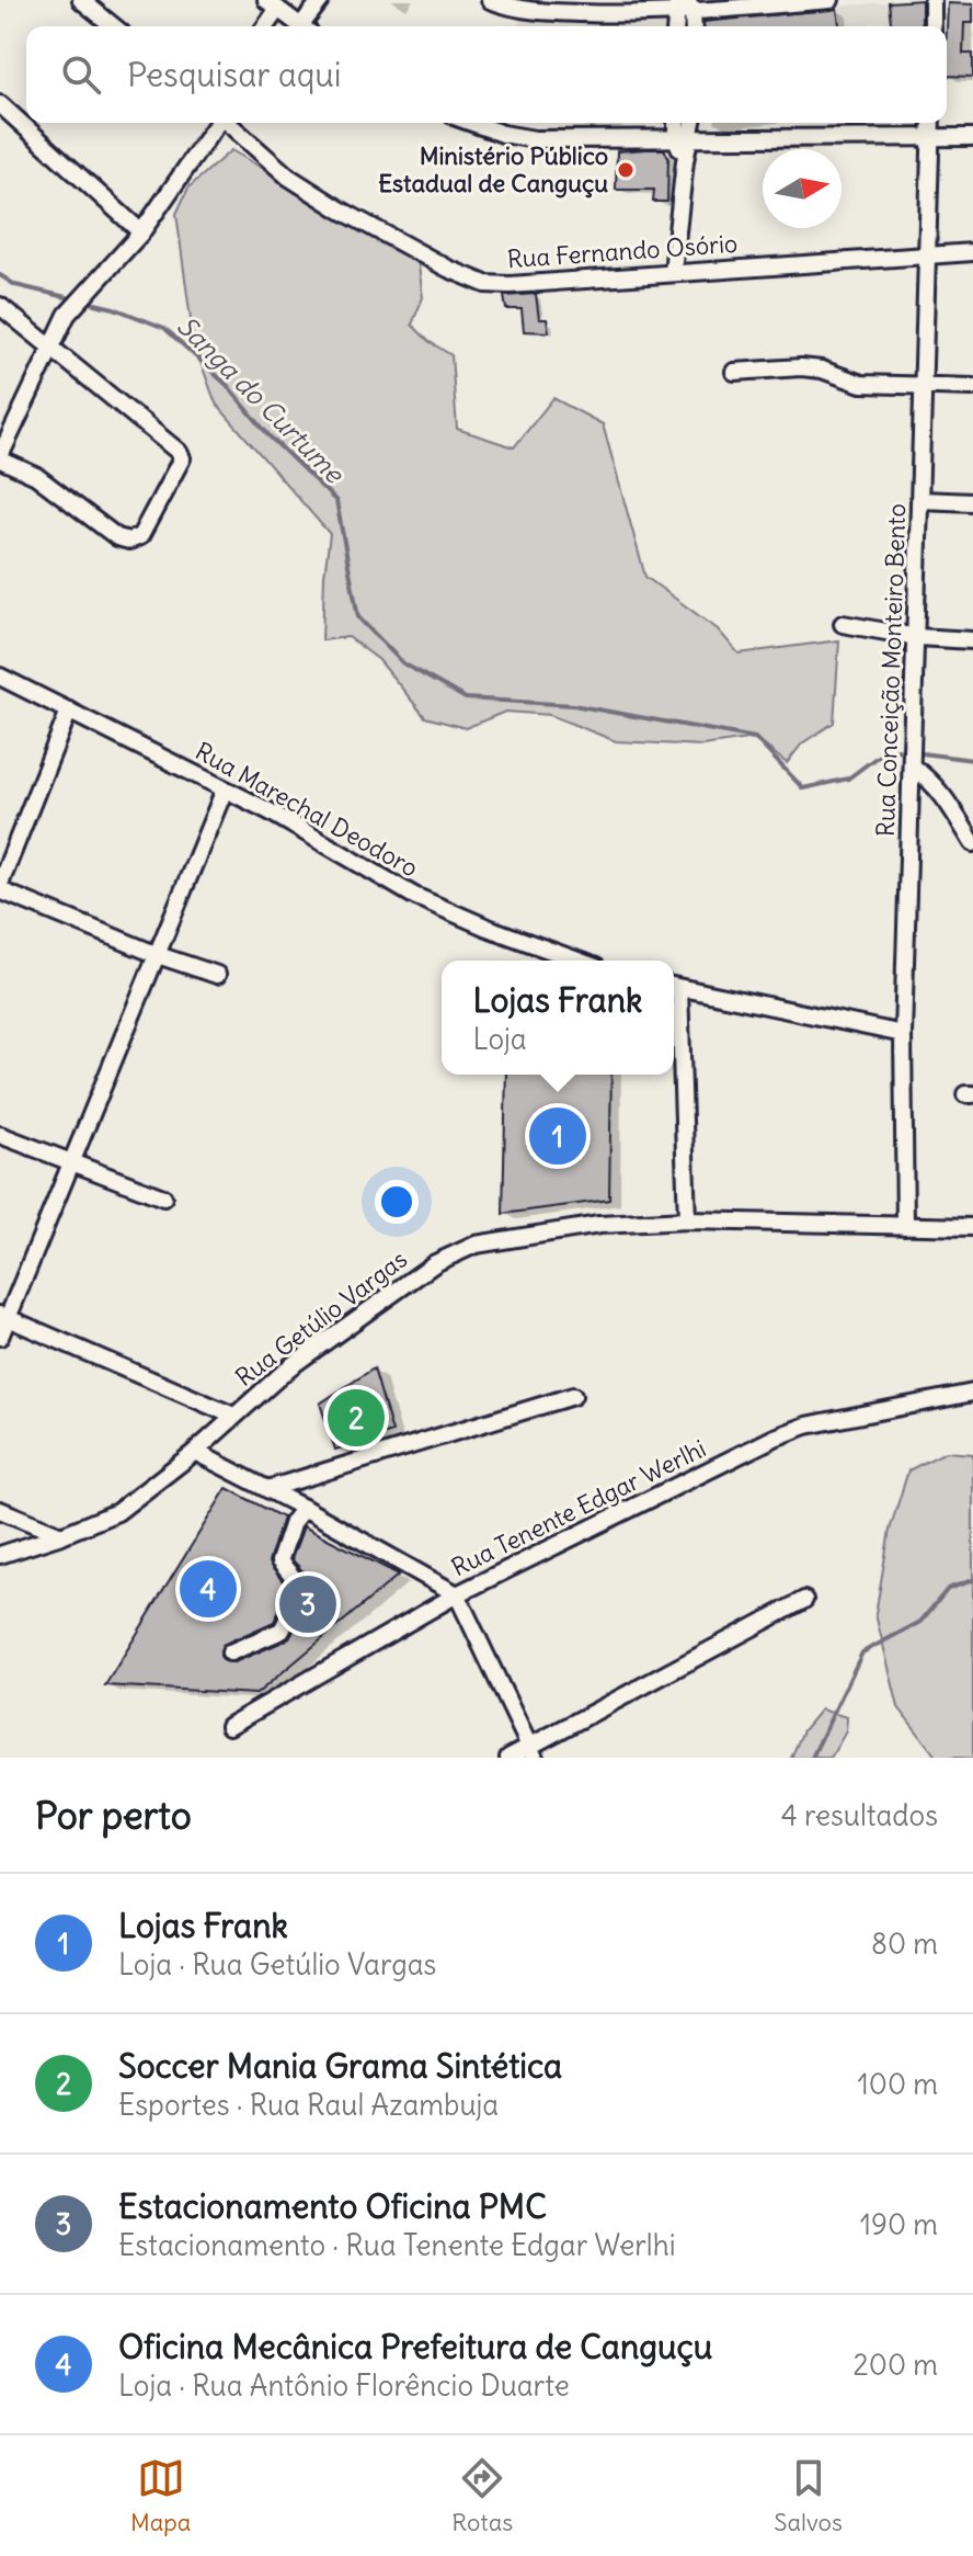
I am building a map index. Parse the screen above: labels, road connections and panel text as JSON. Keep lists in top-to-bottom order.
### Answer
{
  "streets": {
    "street": [
      "Rua Fernando Osório",
      "Rua Conceição Monteiro Bento",
      "Rua Marechal Deodoro",
      "Rua Getúlio Vargas",
      "Rua Tenente Edgar Werlhi"
    ]
  },
  "crossings": [
    ["Rua Fernando Osório", "Rua Conceição Monteiro Bento"],
    ["Rua Conceição Monteiro Bento", "Rua Getúlio Vargas"]
  ],
  "water": ["Sanga do Curtume"],
  "places": ["Ministério Público Estadual de Canguçu"],
  "north": "right",
  "page": {
    "search": "Pesquisar aqui",
    "popup": ["Lojas Frank", "Loja"],
    "pins": [
      "1",
      "2",
      "4",
      "3"
    ],
    "heading": ["Por perto", "4 resultados"],
    "list": [
      {
        "mark": "1",
        "name": "Lojas Frank",
        "note": "Loja · Rua Getúlio Vargas",
        "value": "80 m"
      },
      {
        "mark": "2",
        "name": "Soccer Mania Grama Sintética",
        "note": "Esportes · Rua Raul Azambuja",
        "value": "100 m"
      },
      {
        "mark": "3",
        "name": "Estacionamento Oficina PMC",
        "note": "Estacionamento · Rua Tenente Edgar Werlhi",
        "value": "190 m"
      },
      {
        "mark": "4",
        "name": "Oficina Mecânica Prefeitura de Canguçu",
        "note": "Loja · Rua Antônio Florêncio Duarte",
        "value": "200 m"
      }
    ],
    "nav": ["Mapa", "Rotas", "Salvos"]
  }
}
